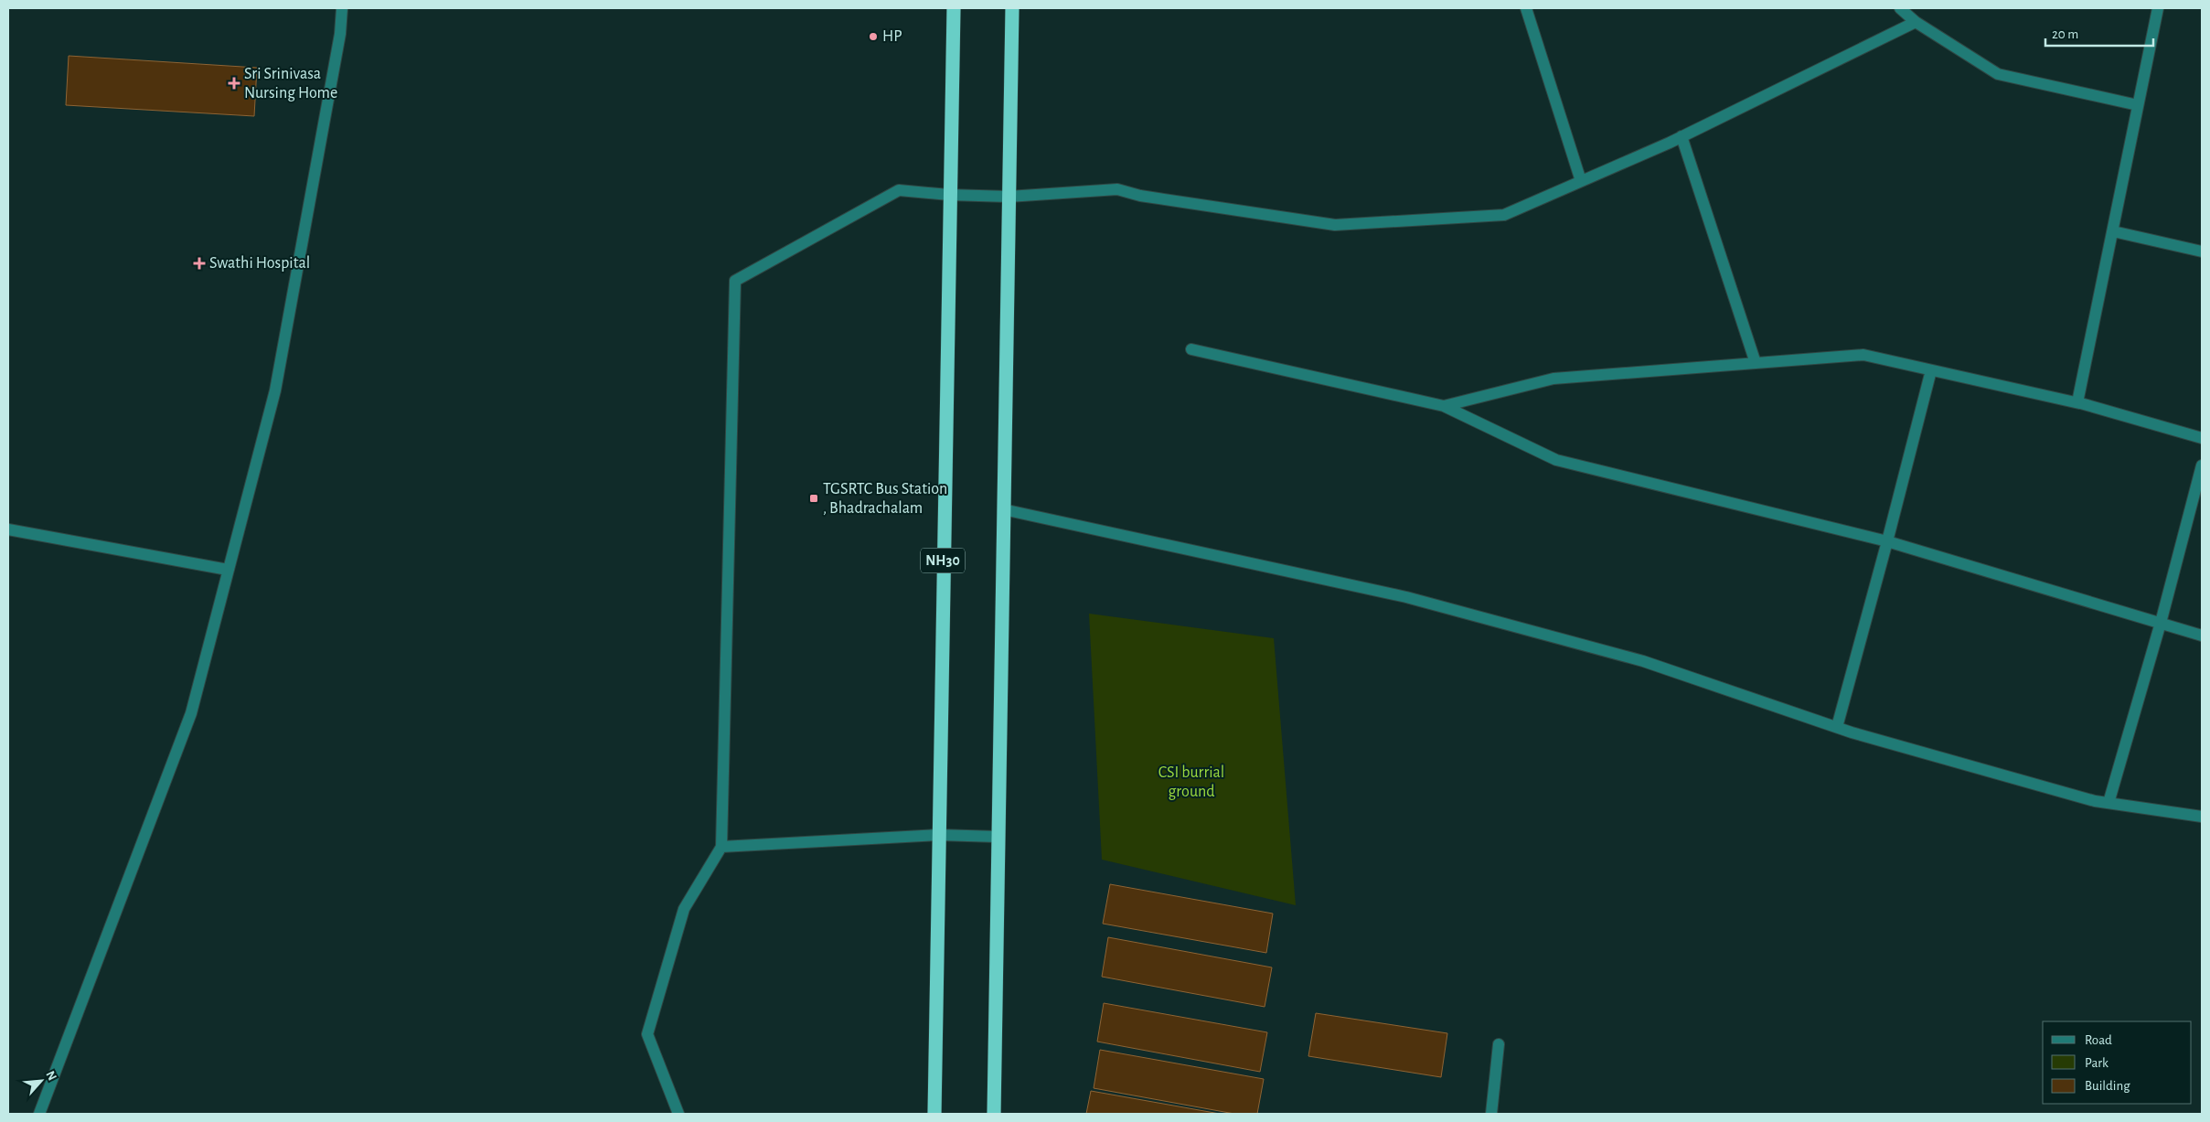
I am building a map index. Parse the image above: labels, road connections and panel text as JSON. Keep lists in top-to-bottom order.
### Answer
{
  "streets": {
    "highway": ["NH30"]
  },
  "parks": ["CSI burrial ground"],
  "places": {
    "other": ["HP"],
    "health": ["Sri Srinivasa Nursing Home", "Swathi Hospital"],
    "transit": ["TGSRTC Bus Station , Bhadrachalam"]
  },
  "legend": ["Road", "Park", "Building"],
  "scale_bar": "20 m",
  "north": "top right"
}
